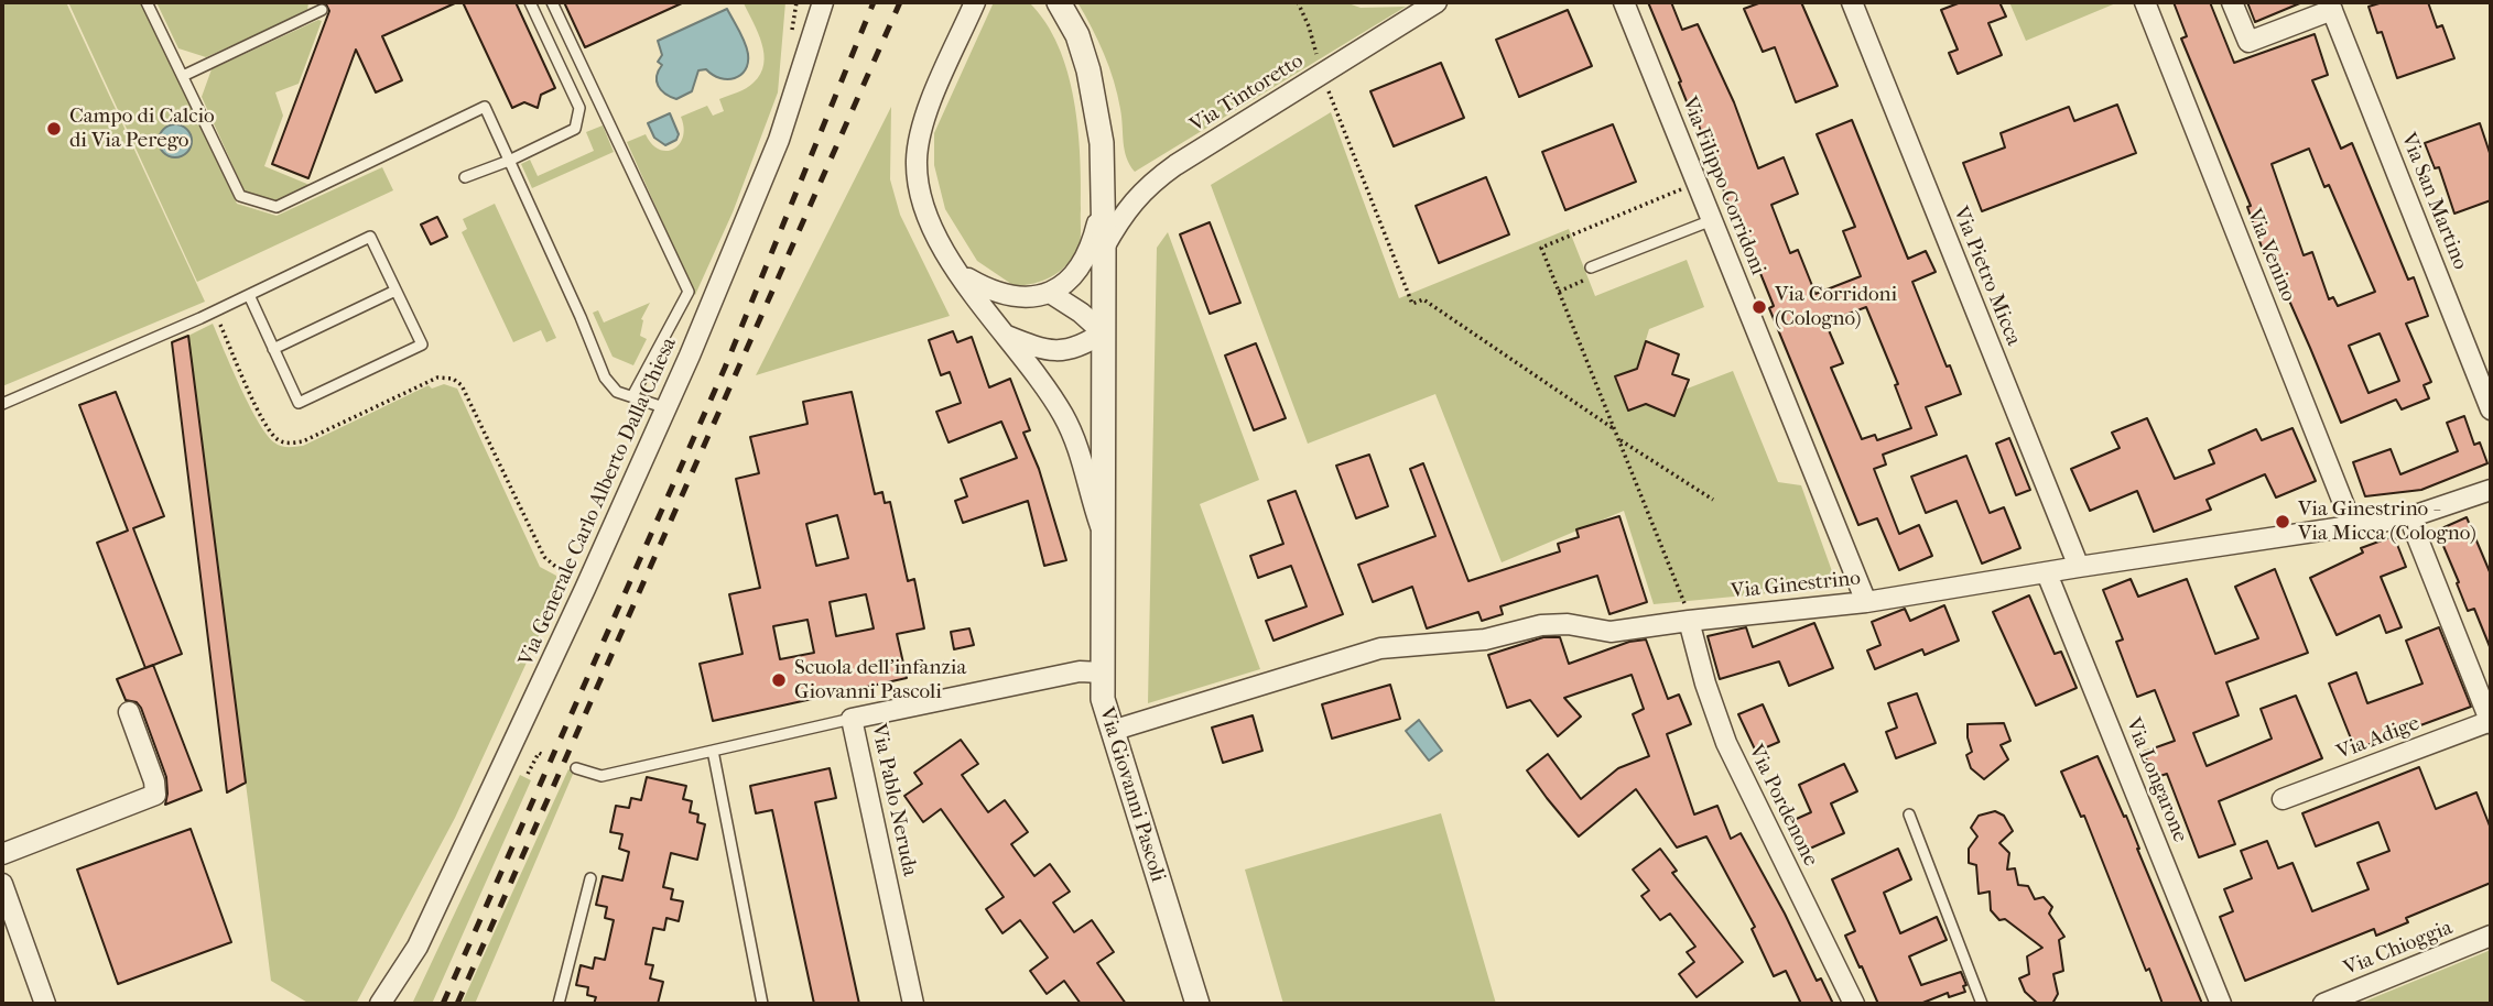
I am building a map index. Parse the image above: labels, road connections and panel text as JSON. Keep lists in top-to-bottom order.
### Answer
{
  "streets": {
    "street": [
      "Via Tintoretto",
      "Via Filippo Corridoni",
      "Via San Martino",
      "Via Venino",
      "Via Pietro Micca",
      "Via Generale Carlo Alberto Dalla Chiesa",
      "Via Ginestrino",
      "Via Adige",
      "Via Longarone",
      "Via Giovanni Pascoli",
      "Via Pablo Neruda",
      "Via Pordenone",
      "Via Chioggia"
    ]
  },
  "crossings": [
    ["Via Tintoretto", "Via Giovanni Pascoli"],
    ["Via Filippo Corridoni", "Via Ginestrino"],
    ["Via Venino", "Via Ginestrino"],
    ["Via Pietro Micca", "Via Ginestrino"],
    ["Via Ginestrino", "Via Longarone"],
    ["Via Ginestrino", "Via Giovanni Pascoli"],
    ["Via Ginestrino", "Via Pordenone"],
    ["Via Giovanni Pascoli", "Via Pablo Neruda"]
  ],
  "places": [
    "Campo di Calcio di Via Perego",
    "Via Corridoni (Cologno)",
    "Via Ginestrino - Via Micca (Cologno)",
    "Scuola dell’infanzia Giovanni Pascoli"
  ]
}
